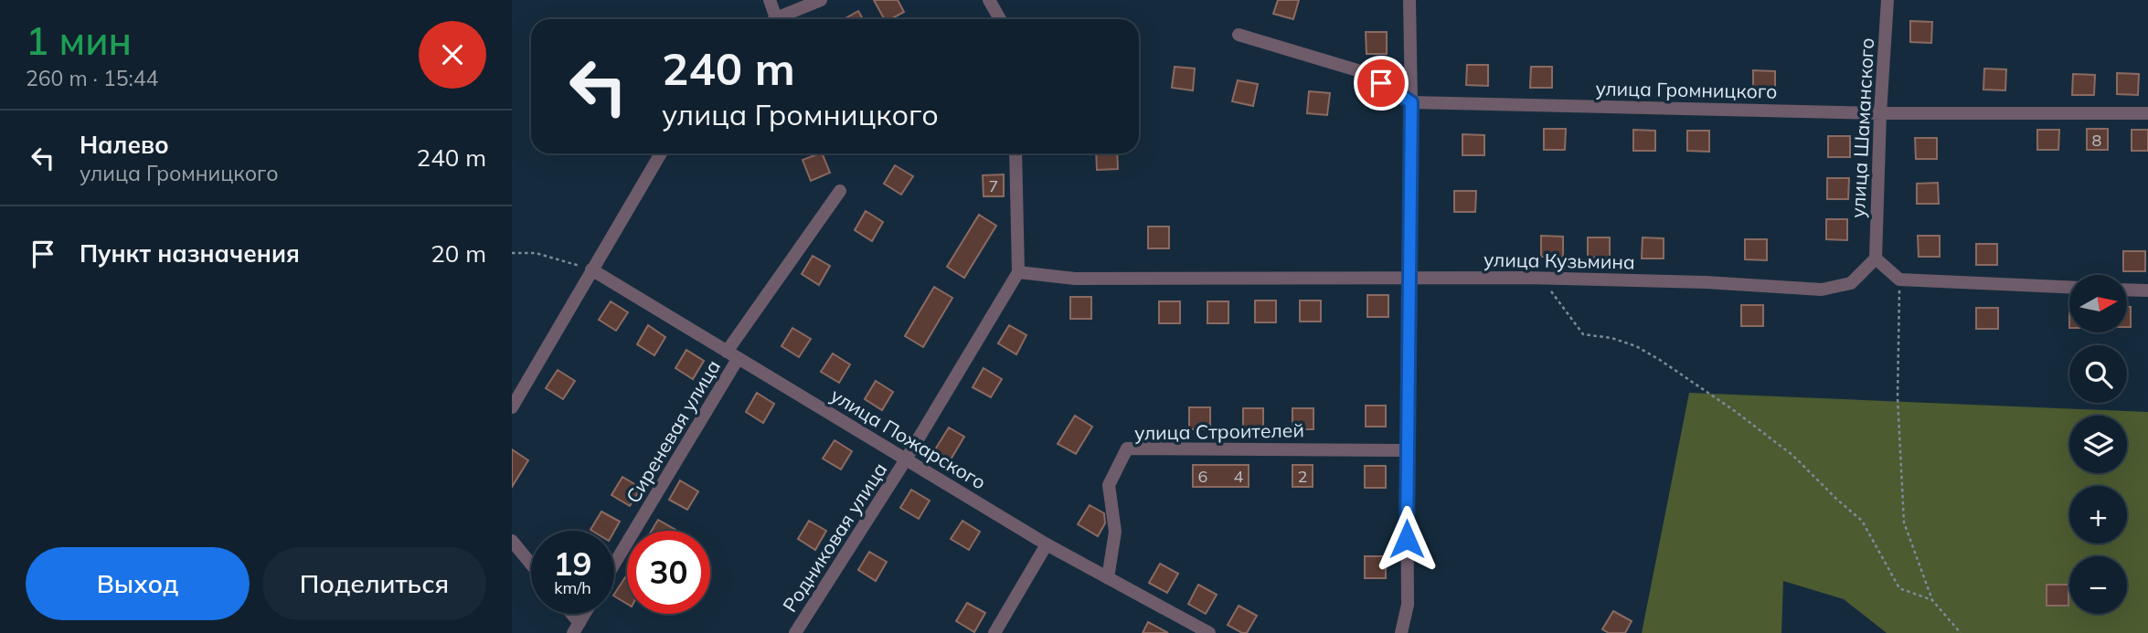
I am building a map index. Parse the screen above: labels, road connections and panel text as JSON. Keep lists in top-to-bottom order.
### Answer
{
  "streets": {
    "street": [
      "улица Громницкого",
      "улица Шаманского",
      "улица Кузьмина",
      "Сиреневая улица",
      "улица Строителей",
      "улица Пожарского",
      "Родниковая улица"
    ]
  },
  "crossings": [
    ["улица Громницкого", "улица Шаманского"],
    ["улица Шаманского", "улица Кузьмина"],
    ["улица Кузьмина", "Родниковая улица"],
    ["Сиреневая улица", "улица Пожарского"],
    ["улица Строителей", "улица Пожарского"],
    ["улица Пожарского", "Родниковая улица"]
  ],
  "house_numbers": [
    "8",
    "7",
    "6",
    "4",
    "2"
  ],
  "north": "right",
  "page": {
    "heading": ["1 мин", "260 m · 15:44"],
    "turn": ["240 m", "улица Громницкого"],
    "list": [
      {
        "name": "Налево",
        "note": "улица Громницкого",
        "value": "240 m"
      },
      {
        "name": "Пункт назначения",
        "value": "20 m"
      }
    ],
    "map_buttons": ["+", "−"],
    "speed": "19 km/h",
    "limit": "30",
    "buttons": ["Выход", "Поделиться"]
  }
}
